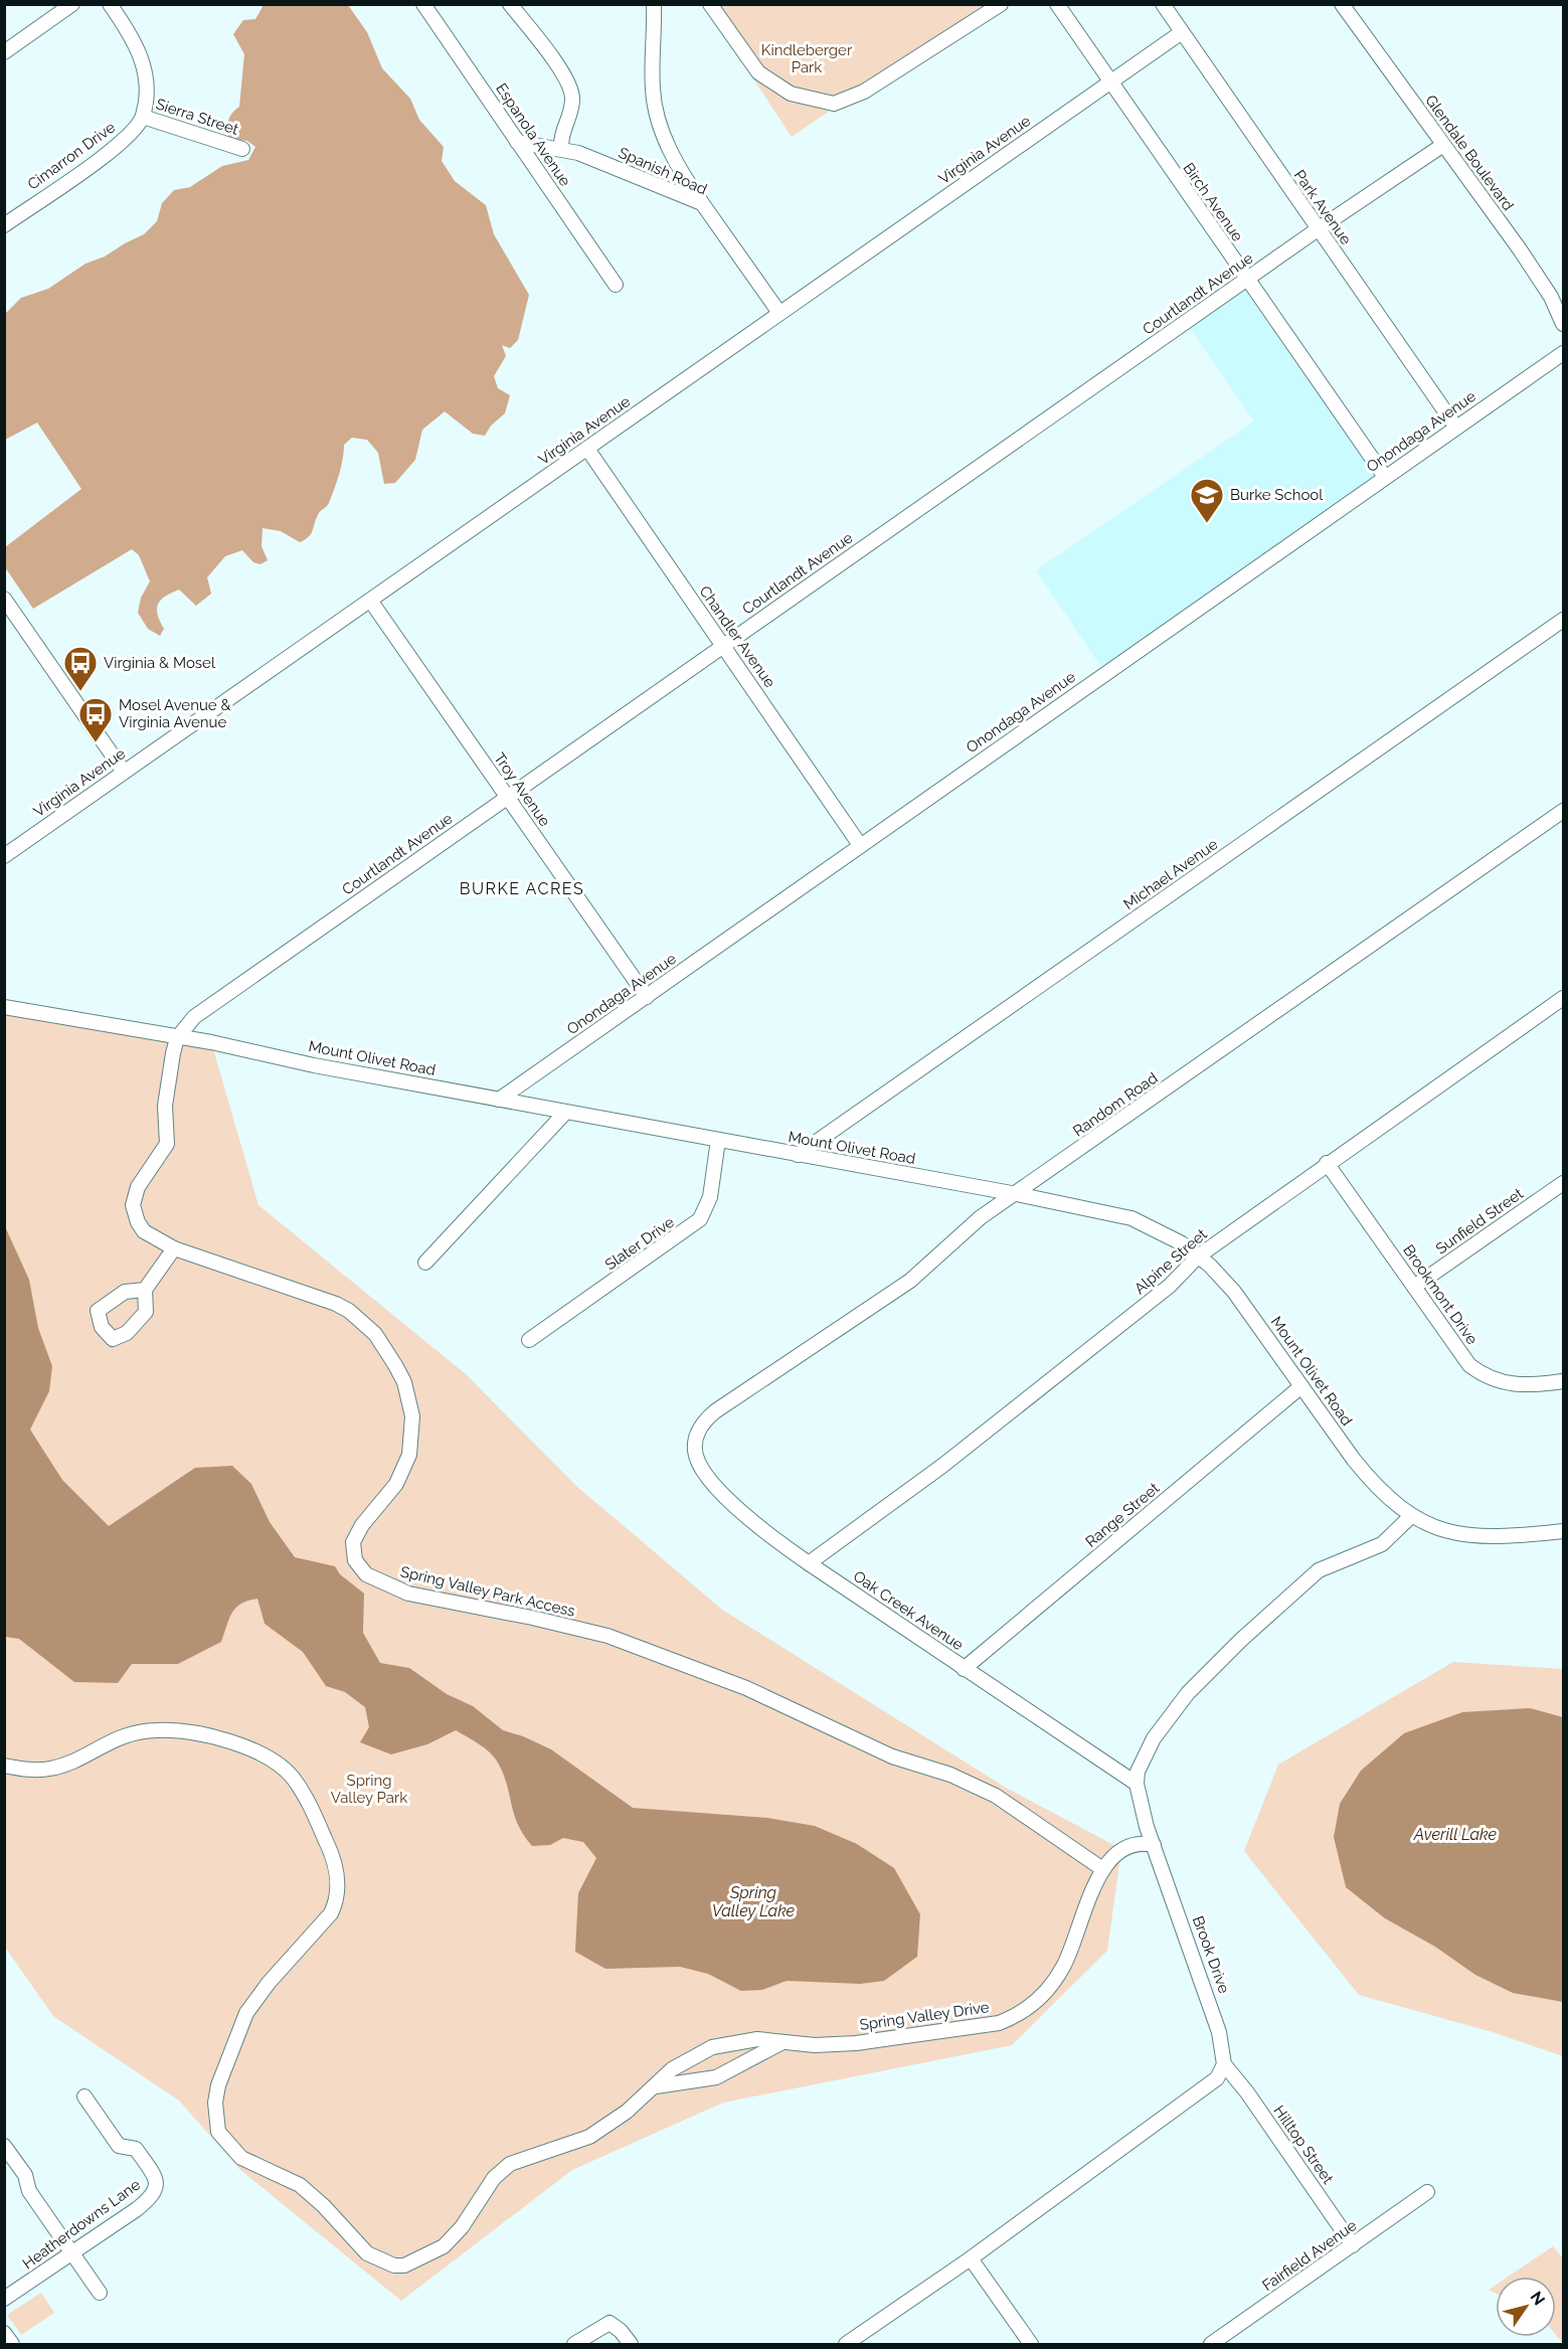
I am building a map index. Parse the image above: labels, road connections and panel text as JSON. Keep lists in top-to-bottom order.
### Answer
{
  "streets": {
    "street": [
      "Sierra Street",
      "Espanola Avenue",
      "Virginia Avenue",
      "Glendale Boulevard",
      "Cimarron Drive",
      "Spanish Road",
      "Birch Avenue",
      "Park Avenue",
      "Courtlandt Avenue",
      "Onondaga Avenue",
      "Chandler Avenue",
      "Troy Avenue",
      "Michael Avenue",
      "Mount Olivet Road",
      "Random Road",
      "Sunfield Street",
      "Slater Drive",
      "Alpine Street",
      "Brookmont Drive",
      "Range Street",
      "Spring Valley Park Access",
      "Oak Creek Avenue",
      "Brook Drive",
      "Spring Valley Drive",
      "Hilltop Street",
      "Heatherdowns Lane",
      "Fairfield Avenue"
    ]
  },
  "crossings": [
    ["Sierra Street", "Cimarron Drive"],
    ["Espanola Avenue", "Spanish Road"],
    ["Virginia Avenue", "Spanish Road"],
    ["Virginia Avenue", "Birch Avenue"],
    ["Virginia Avenue", "Park Avenue"],
    ["Virginia Avenue", "Chandler Avenue"],
    ["Virginia Avenue", "Troy Avenue"],
    ["Glendale Boulevard", "Courtlandt Avenue"],
    ["Birch Avenue", "Courtlandt Avenue"],
    ["Birch Avenue", "Onondaga Avenue"],
    ["Park Avenue", "Courtlandt Avenue"],
    ["Park Avenue", "Onondaga Avenue"],
    ["Courtlandt Avenue", "Chandler Avenue"],
    ["Courtlandt Avenue", "Troy Avenue"],
    ["Courtlandt Avenue", "Mount Olivet Road"],
    ["Courtlandt Avenue", "Spring Valley Park Access"],
    ["Onondaga Avenue", "Chandler Avenue"],
    ["Onondaga Avenue", "Troy Avenue"],
    ["Onondaga Avenue", "Mount Olivet Road"],
    ["Michael Avenue", "Mount Olivet Road"],
    ["Mount Olivet Road", "Random Road"],
    ["Mount Olivet Road", "Slater Drive"],
    ["Mount Olivet Road", "Alpine Street"],
    ["Mount Olivet Road", "Range Street"],
    ["Mount Olivet Road", "Spring Valley Park Access"],
    ["Random Road", "Oak Creek Avenue"],
    ["Sunfield Street", "Brookmont Drive"],
    ["Alpine Street", "Brookmont Drive"],
    ["Alpine Street", "Oak Creek Avenue"],
    ["Range Street", "Oak Creek Avenue"],
    ["Spring Valley Park Access", "Spring Valley Drive"],
    ["Oak Creek Avenue", "Brook Drive"],
    ["Brook Drive", "Spring Valley Drive"],
    ["Brook Drive", "Hilltop Street"],
    ["Hilltop Street", "Fairfield Avenue"]
  ],
  "districts": ["BURKE ACRES"],
  "water": ["Averill Lake", "Spring Valley Lake"],
  "parks": ["Kindleberger Park", "Spring Valley Park"],
  "places": {
    "school or university": ["Burke School"],
    "bus stop": ["Virginia & Mosel", "Mosel Avenue & Virginia Avenue"]
  },
  "north": "top right"
}
